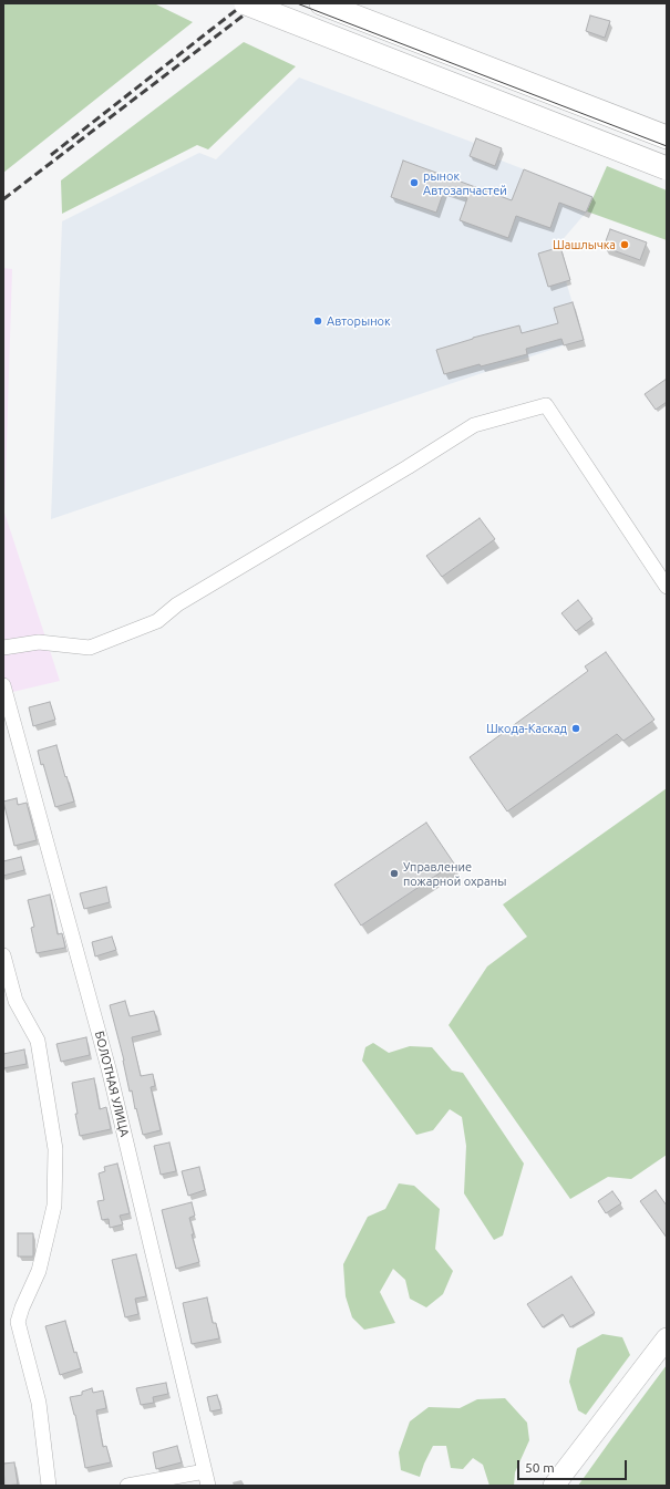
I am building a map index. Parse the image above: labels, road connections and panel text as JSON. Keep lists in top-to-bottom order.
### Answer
{
  "streets": {
    "street": ["БОЛОТНАЯ УЛИЦА"]
  },
  "places": [
    "рынок Автозапчастей",
    "Шашлычка",
    "Авторынок",
    "Шкода-Каскад",
    "Управление пожарной охраны"
  ],
  "scale_bar": "50 m"
}
